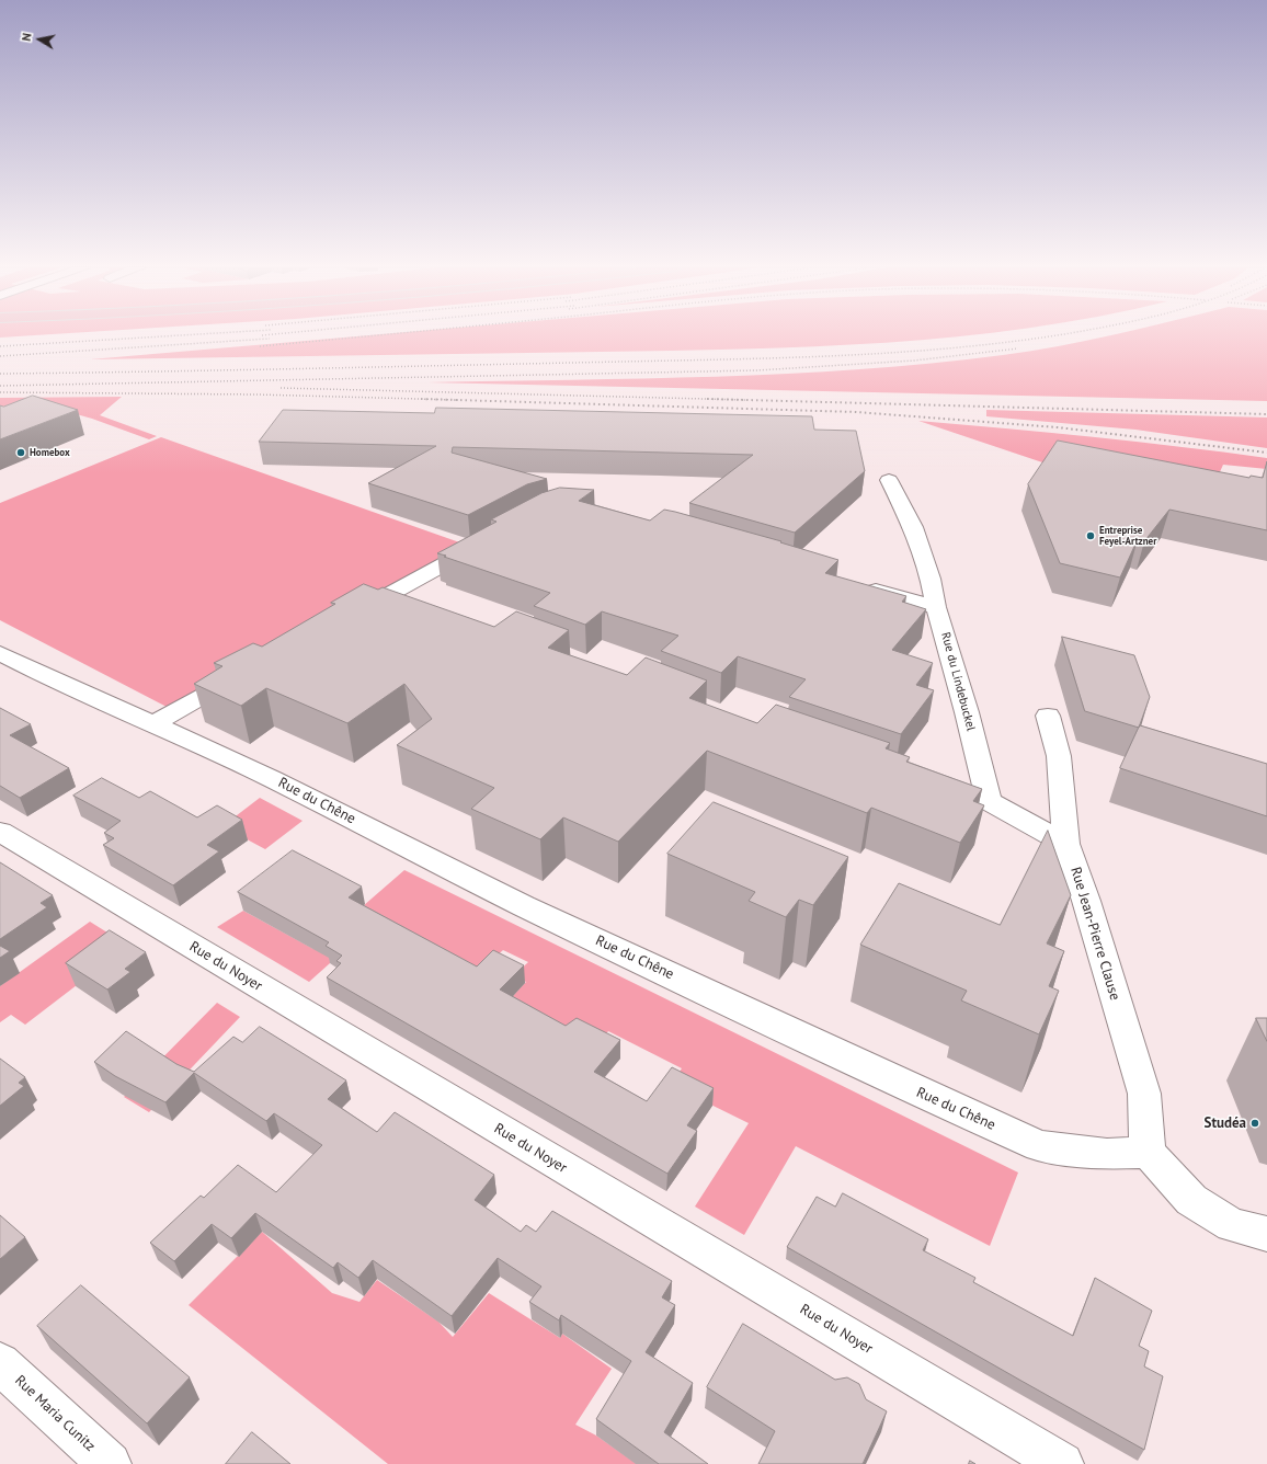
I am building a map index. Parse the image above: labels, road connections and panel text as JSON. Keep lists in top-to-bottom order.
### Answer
{
  "streets": {
    "street": [
      "Rue du Lindebuckel",
      "Rue du Chêne",
      "Rue Jean-Pierre Clause",
      "Rue du Noyer",
      "Rue Maria Cunitz"
    ]
  },
  "crossings": [
    ["Rue du Chêne", "Rue Jean-Pierre Clause"]
  ],
  "places": ["Homebox", "Entreprise Feyel-Artzner", "Studéa"],
  "north": "left"
}
